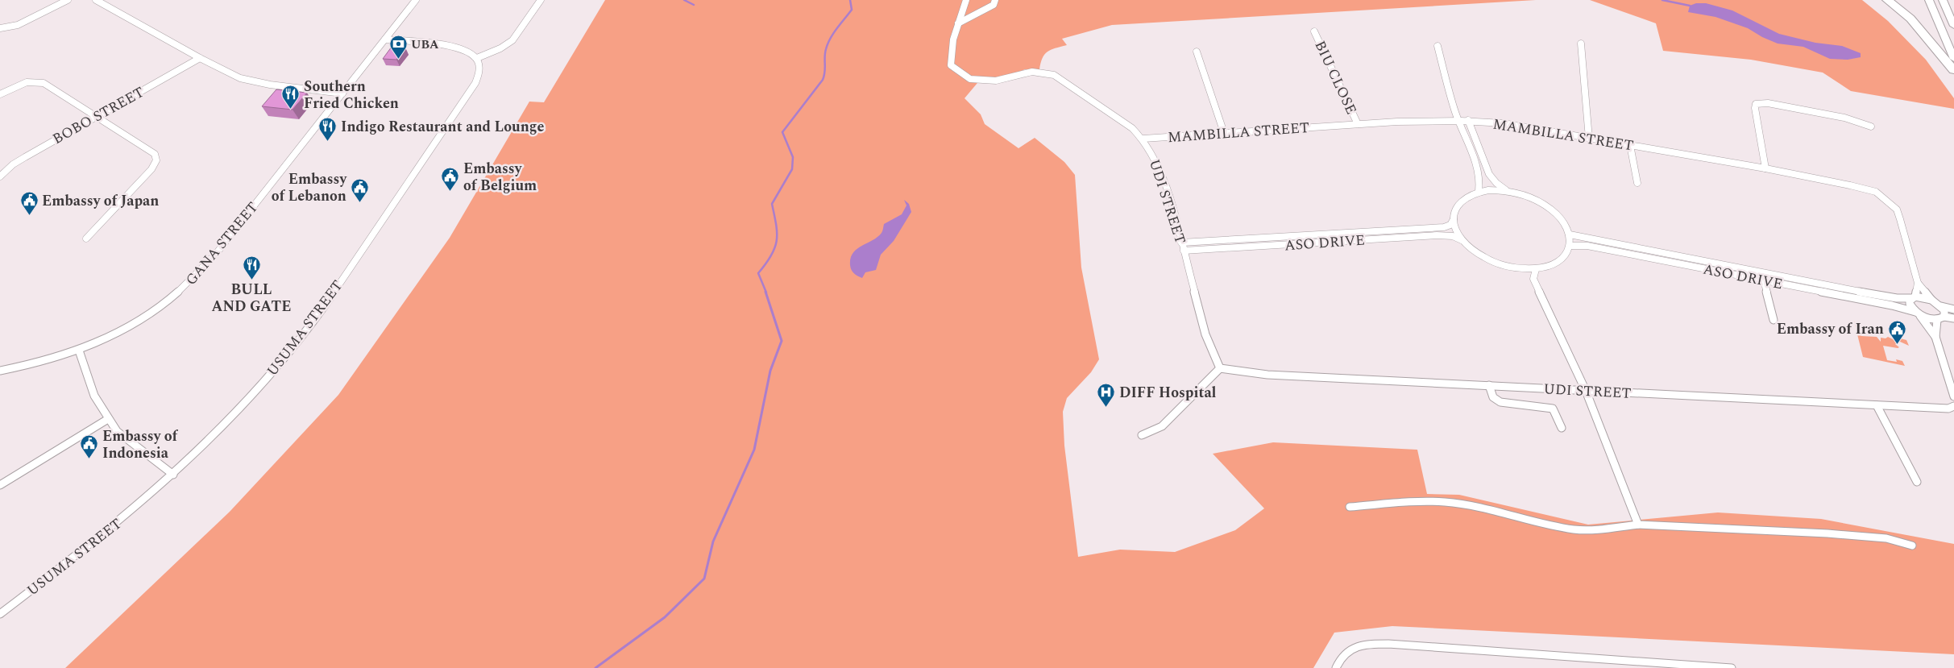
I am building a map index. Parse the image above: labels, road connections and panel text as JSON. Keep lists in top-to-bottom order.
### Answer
{
  "streets": {
    "street": [
      "BIU CLOSE",
      "BOBO STREET",
      "MAMBILLA STREET",
      "UDI STREET",
      "ASO DRIVE",
      "GANA STREET",
      "USUMA STREET"
    ]
  },
  "crossings": [
    ["BIU CLOSE", "MAMBILLA STREET"],
    ["MAMBILLA STREET", "UDI STREET"],
    ["UDI STREET", "ASO DRIVE"]
  ],
  "places": {
    "bank": ["UBA"],
    "restaurant": ["Southern Fried Chicken", "Indigo Restaurant and Lounge", "BULL AND GATE"],
    "public building": [
      "Embassy of Belgium",
      "Embassy of Lebanon",
      "Embassy of Japan",
      "Embassy of Iran",
      "Embassy of Indonesia"
    ],
    "hospital": ["DIFF Hospital"]
  }
}
